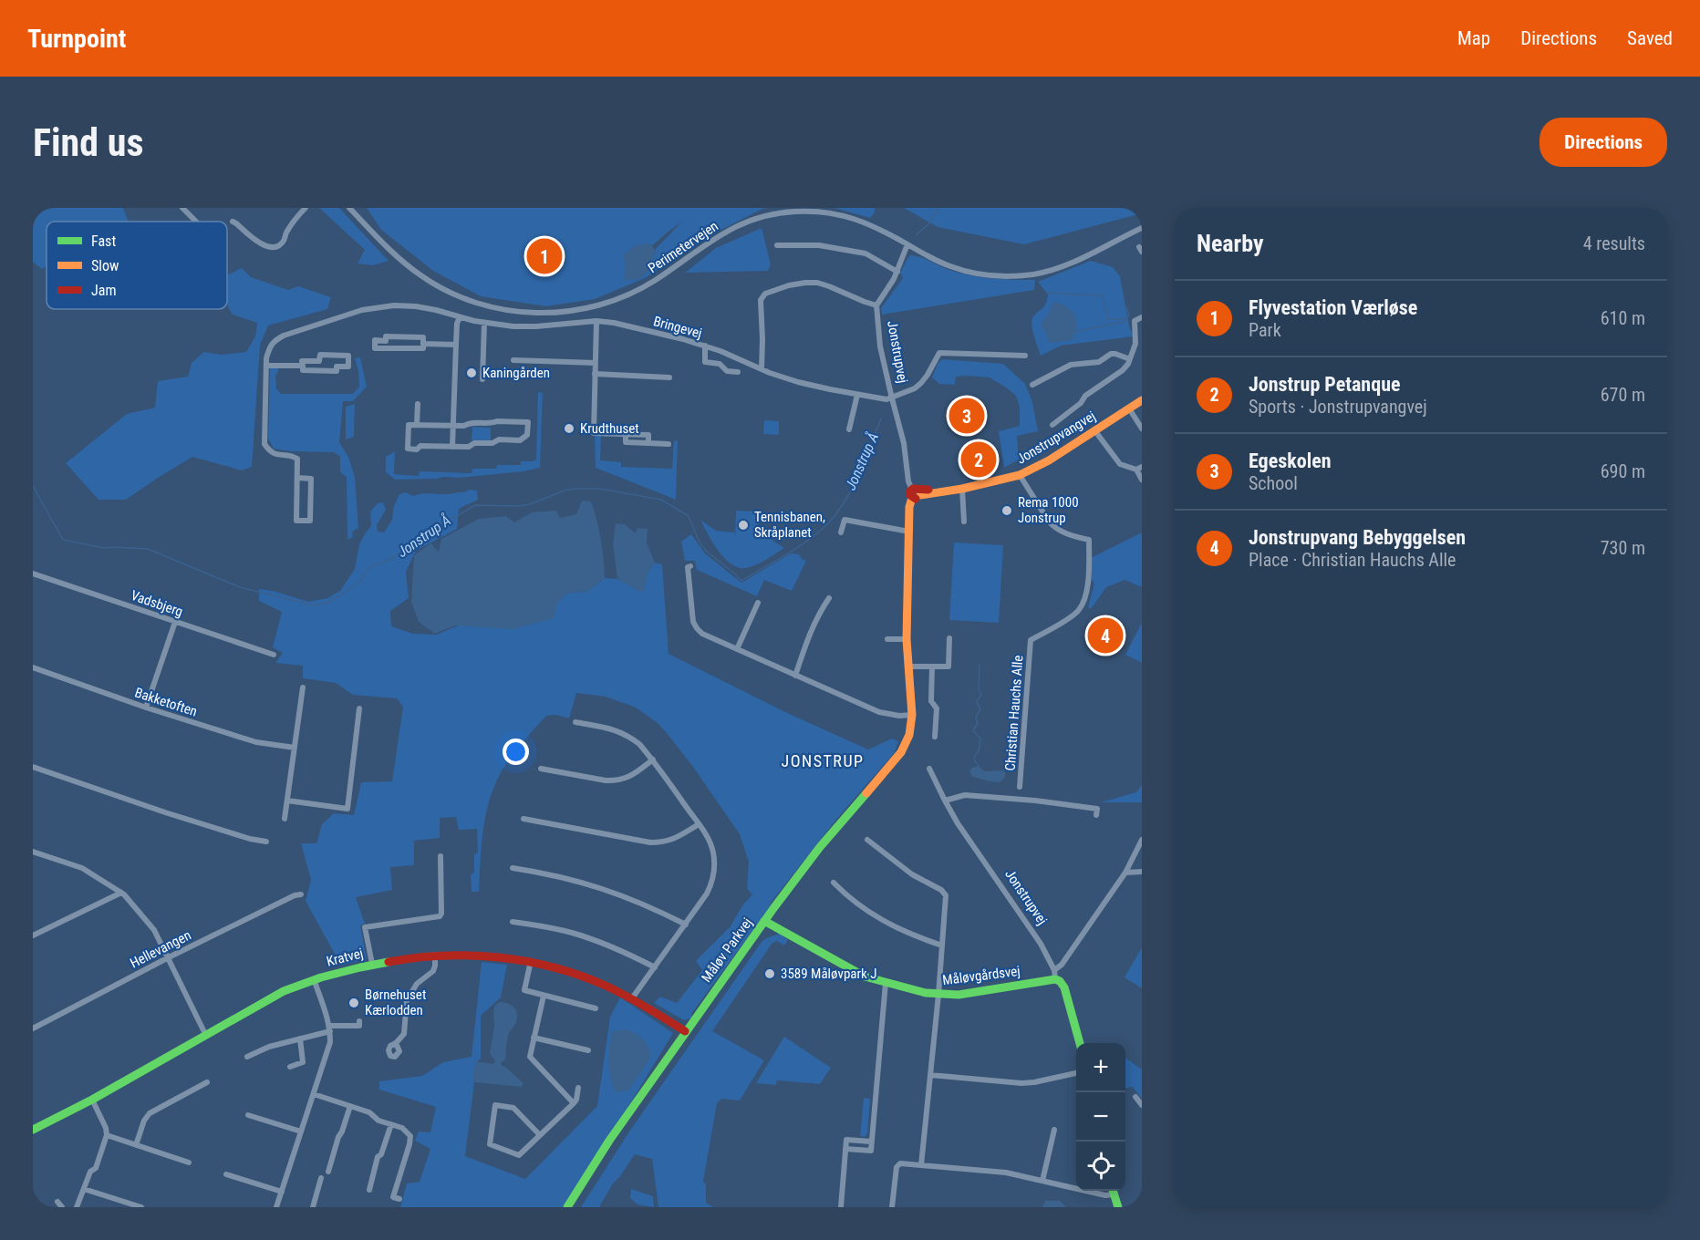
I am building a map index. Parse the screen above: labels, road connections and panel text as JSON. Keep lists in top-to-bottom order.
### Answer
{
  "streets": {
    "street": [
      "Perimetervejen",
      "Bringevej",
      "Jonstrupvej",
      "Jonstrupvangvej",
      "Vadsbjerg",
      "Bakketoften",
      "Christian Hauchs Alle",
      "Hellevangen",
      "Måløv Parkvej",
      "Kratvej",
      "Måløvgårdsvej"
    ]
  },
  "crossings": [
    ["Perimetervejen", "Jonstrupvej"],
    ["Bringevej", "Jonstrupvej"],
    ["Jonstrupvej", "Jonstrupvangvej"],
    ["Jonstrupvej", "Måløv Parkvej"],
    ["Jonstrupvej", "Måløvgårdsvej"],
    ["Jonstrupvangvej", "Christian Hauchs Alle"],
    ["Måløv Parkvej", "Kratvej"],
    ["Måløv Parkvej", "Måløvgårdsvej"]
  ],
  "districts": ["JONSTRUP"],
  "water": ["Jonstrup Å"],
  "places": [
    "Kaningården",
    "Krudthuset",
    "Rema 1000 Jonstrup",
    "Tennisbanen, Skråplanet",
    "3589 Måløvpark J",
    "Børnehuset Kærlodden"
  ],
  "legend": ["Fast", "Slow", "Jam"],
  "page": {
    "header": "Turnpoint",
    "nav": ["Map", "Directions", "Saved"],
    "buttons": "Directions",
    "title": "Find us",
    "heading": ["Nearby", "4 results"],
    "pins": [
      "1",
      "3",
      "2",
      "4"
    ],
    "list": [
      {
        "mark": "1",
        "name": "Flyvestation Værløse",
        "note": "Park",
        "value": "610 m"
      },
      {
        "mark": "2",
        "name": "Jonstrup Petanque",
        "note": "Sports · Jonstrupvangvej",
        "value": "670 m"
      },
      {
        "mark": "3",
        "name": "Egeskolen",
        "note": "School",
        "value": "690 m"
      },
      {
        "mark": "4",
        "name": "Jonstrupvang Bebyggelsen",
        "note": "Place · Christian Hauchs Alle",
        "value": "730 m"
      }
    ],
    "map_buttons": ["+", "−"]
  }
}
